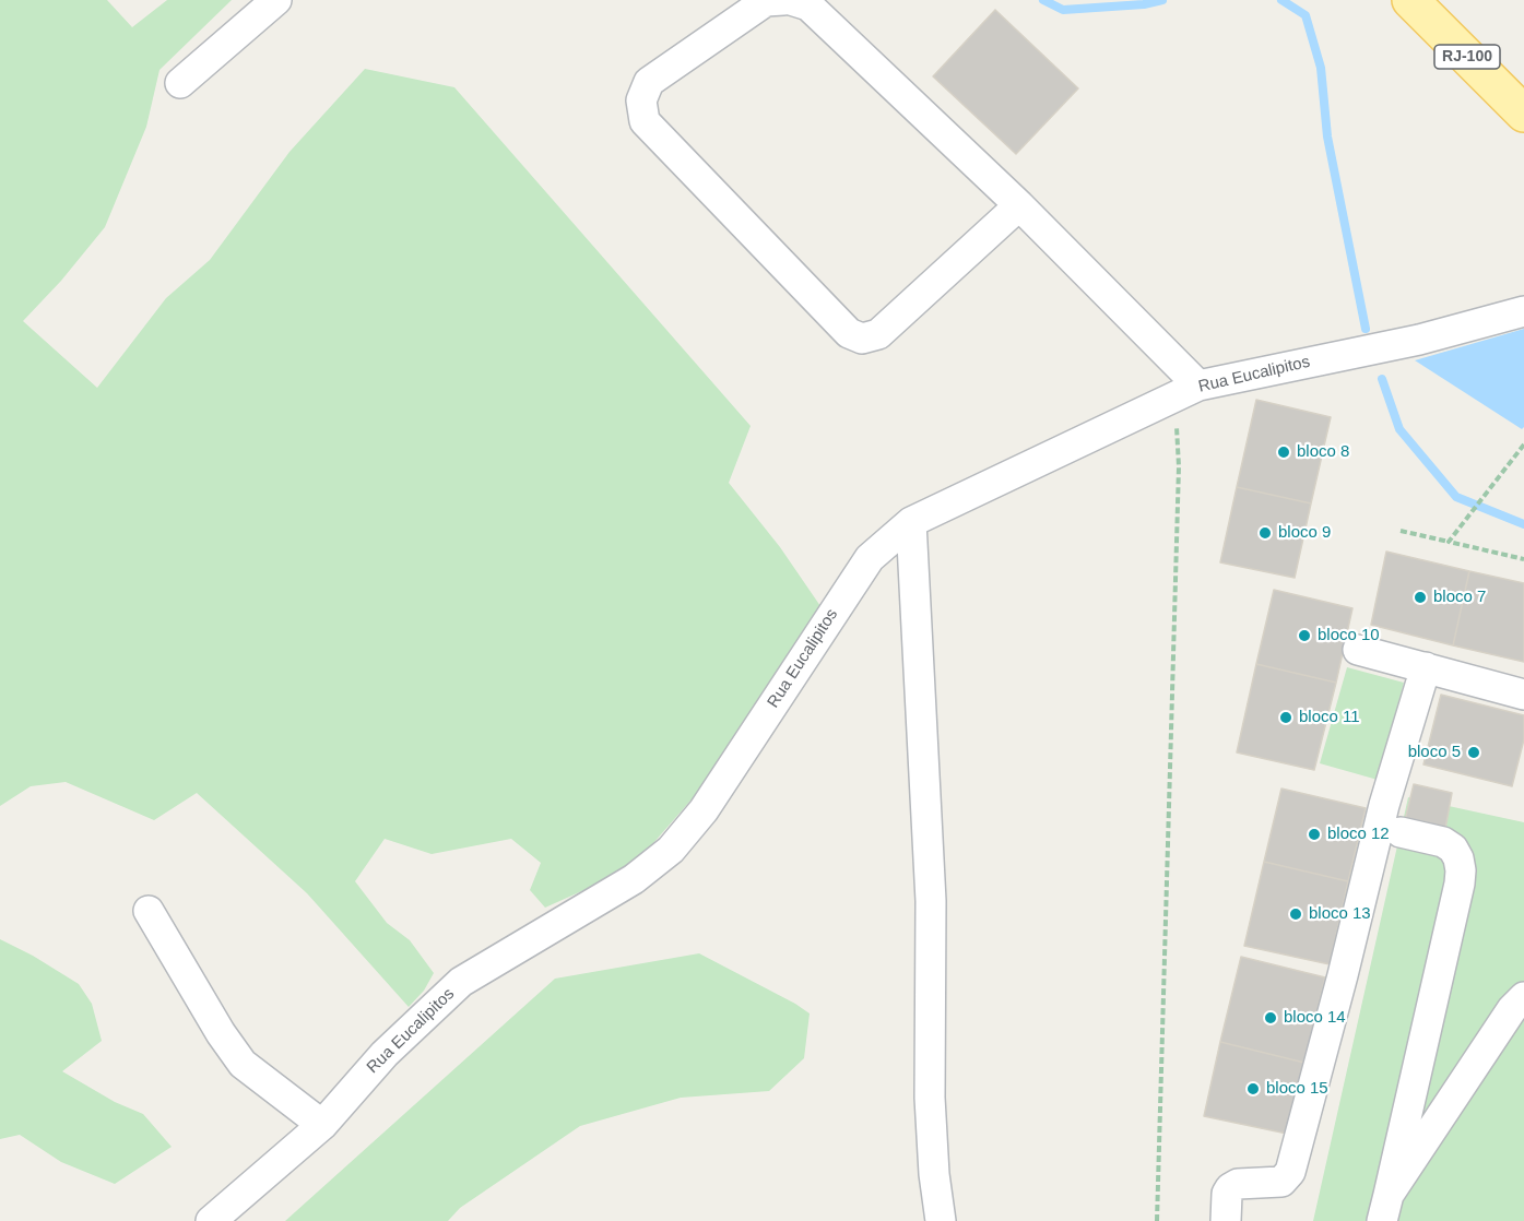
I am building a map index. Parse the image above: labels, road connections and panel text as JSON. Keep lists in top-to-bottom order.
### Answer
{
  "streets": {
    "main road": ["RJ-100"],
    "street": ["Rua Eucalipitos"]
  },
  "places": [
    "bloco 8",
    "bloco 9",
    "bloco 7",
    "bloco 10",
    "bloco 11",
    "bloco 5",
    "bloco 12",
    "bloco 13",
    "bloco 14",
    "bloco 15"
  ]
}
